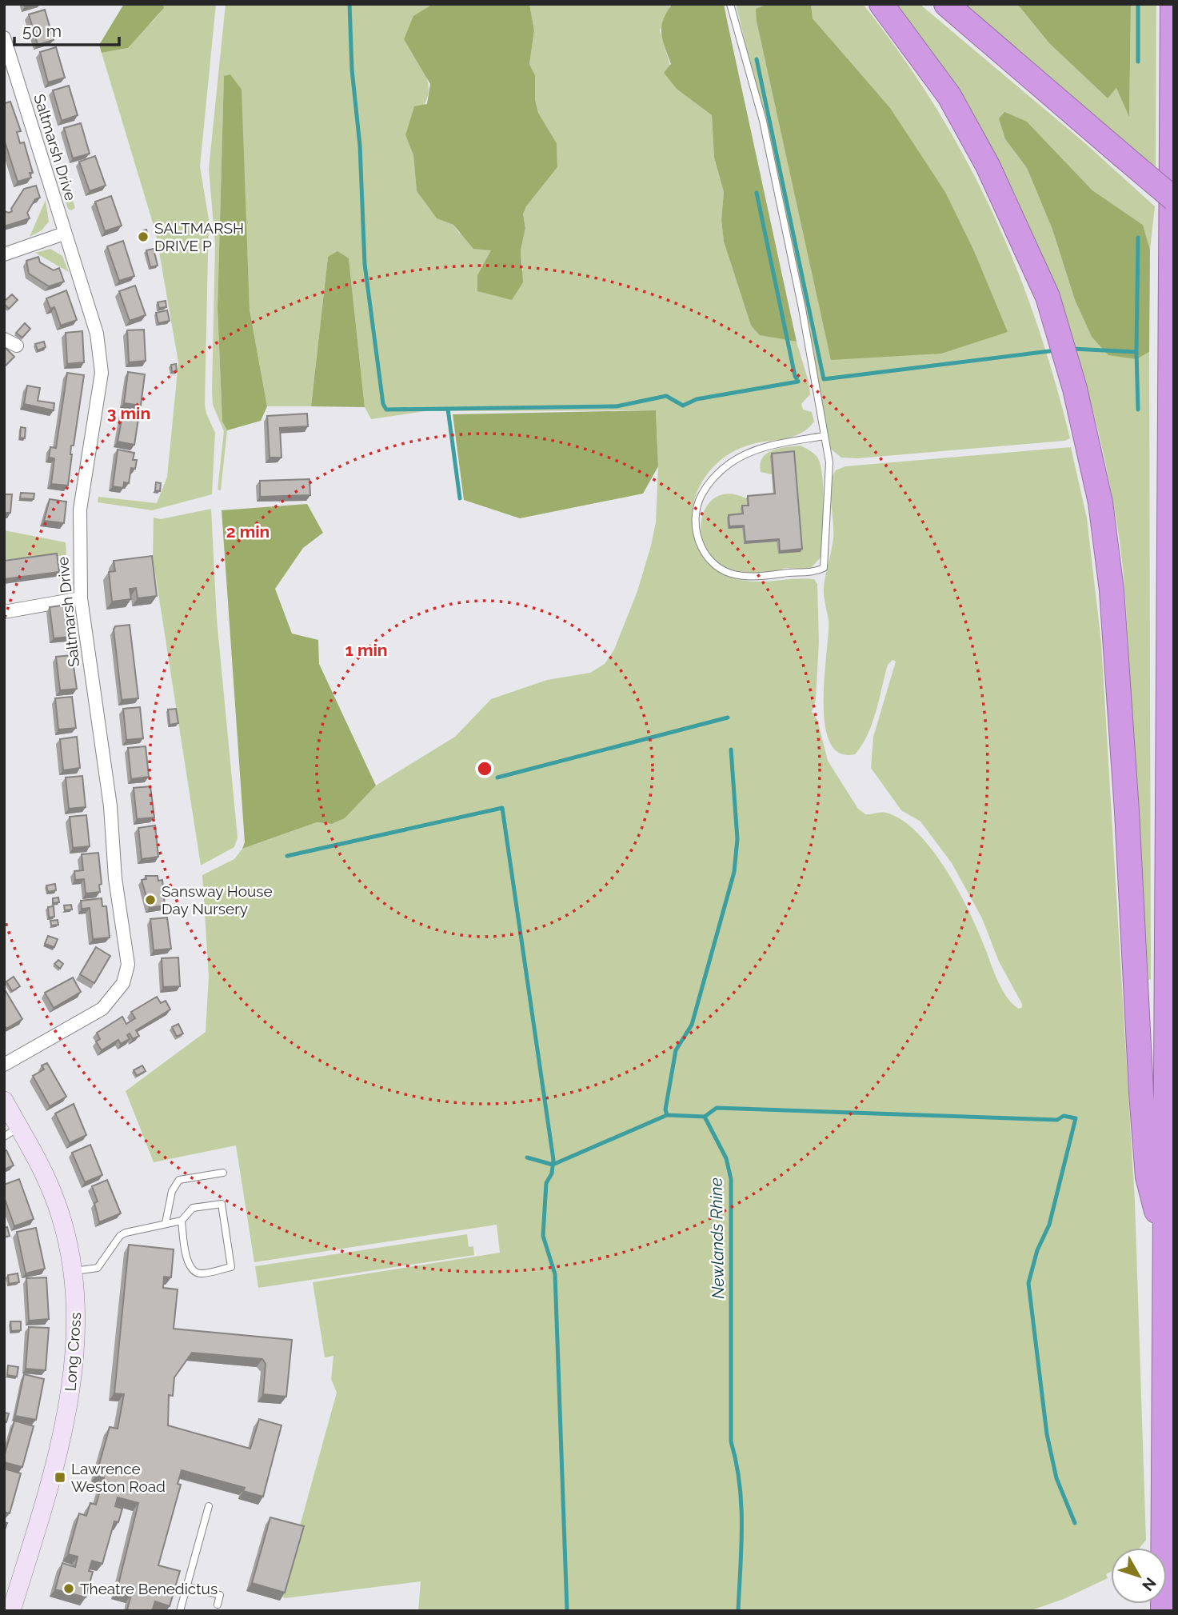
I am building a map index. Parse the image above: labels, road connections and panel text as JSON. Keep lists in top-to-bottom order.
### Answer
{
  "streets": {
    "street": ["Saltmarsh Drive", "Long Cross"]
  },
  "water": ["Newlands Rhine"],
  "places": {
    "other": ["SALTMARSH DRIVE P", "Sansway House Day Nursery", "Theatre Benedictus"],
    "transit": ["Lawrence Weston Road"]
  },
  "scale_bar": "50 m",
  "north": "bottom right",
  "rings": ["3 min", "2 min", "1 min"]
}
